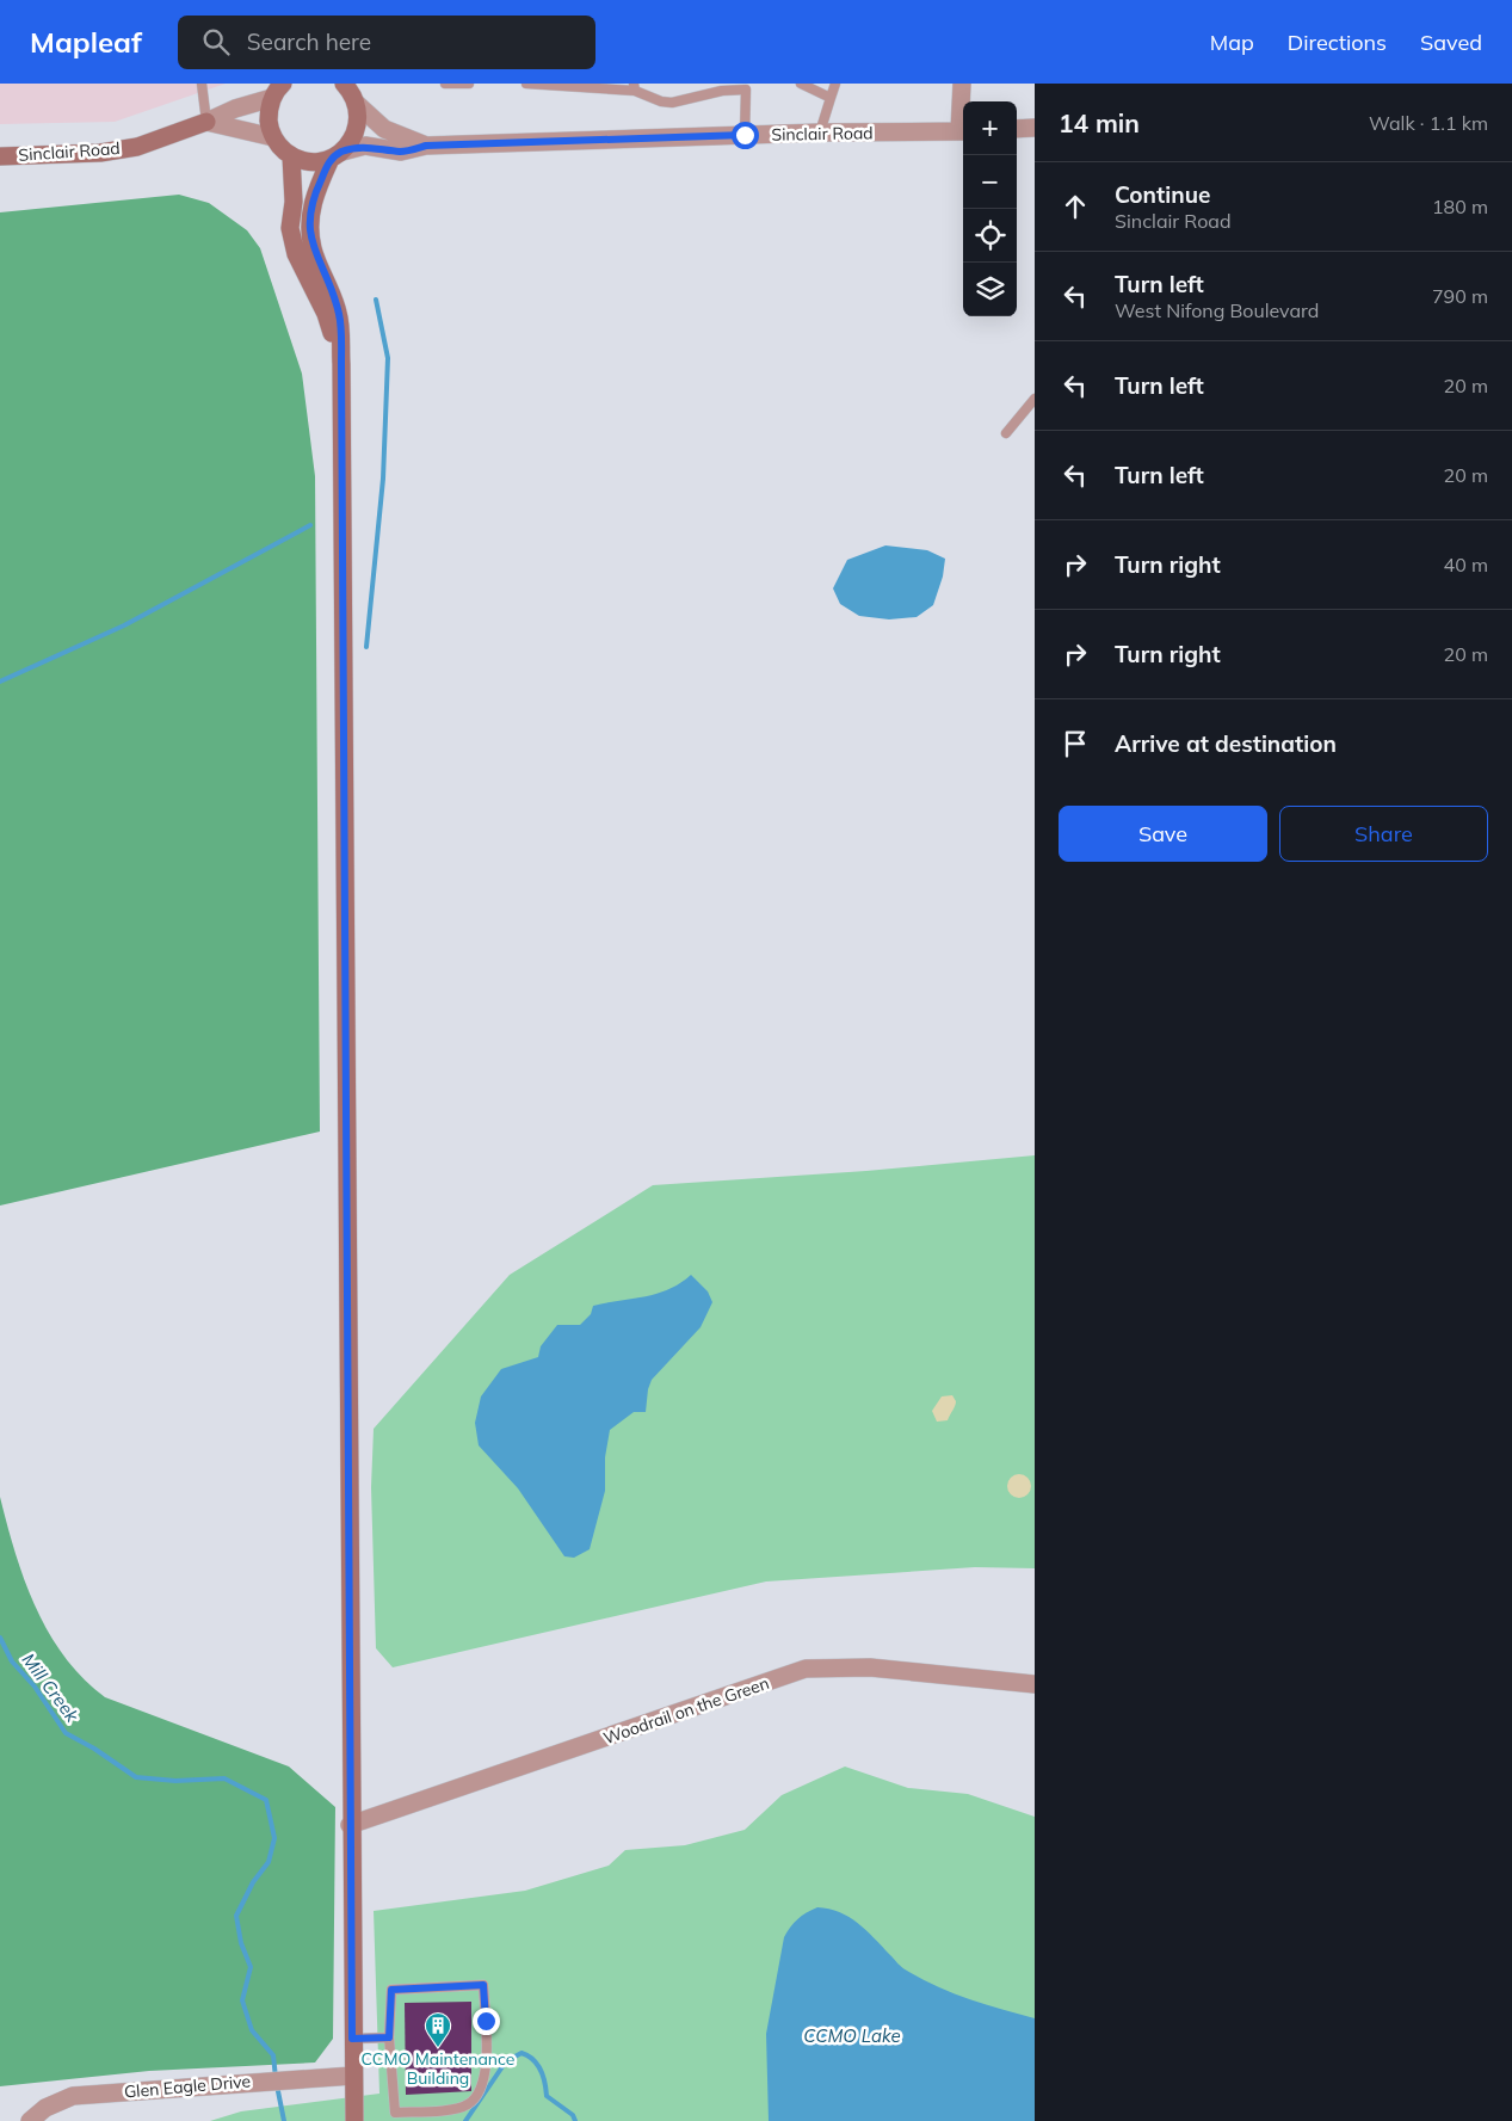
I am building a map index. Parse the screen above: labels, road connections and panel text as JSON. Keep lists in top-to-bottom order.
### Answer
{
  "streets": {
    "main road": ["Sinclair Road"],
    "street": ["Woodrail on the Green", "Glen Eagle Drive"]
  },
  "water": ["Mill Creek", "CCMO Lake"],
  "places": {
    "building": ["CCMO Maintenance Building"]
  },
  "page": {
    "header": "Mapleaf",
    "search": "Search here",
    "nav": ["Map", "Directions", "Saved"],
    "heading": ["14 min", "Walk · 1.1 km"],
    "map_buttons": ["+", "−"],
    "list": [
      ["Continue", "Sinclair Road", "180 m"],
      ["Turn left", "West Nifong Boulevard", "790 m"],
      ["Turn left", "20 m"],
      ["Turn left", "20 m"],
      ["Turn right", "40 m"],
      ["Turn right", "20 m"],
      "Arrive at destination"
    ],
    "buttons": ["Save", "Share"]
  }
}
